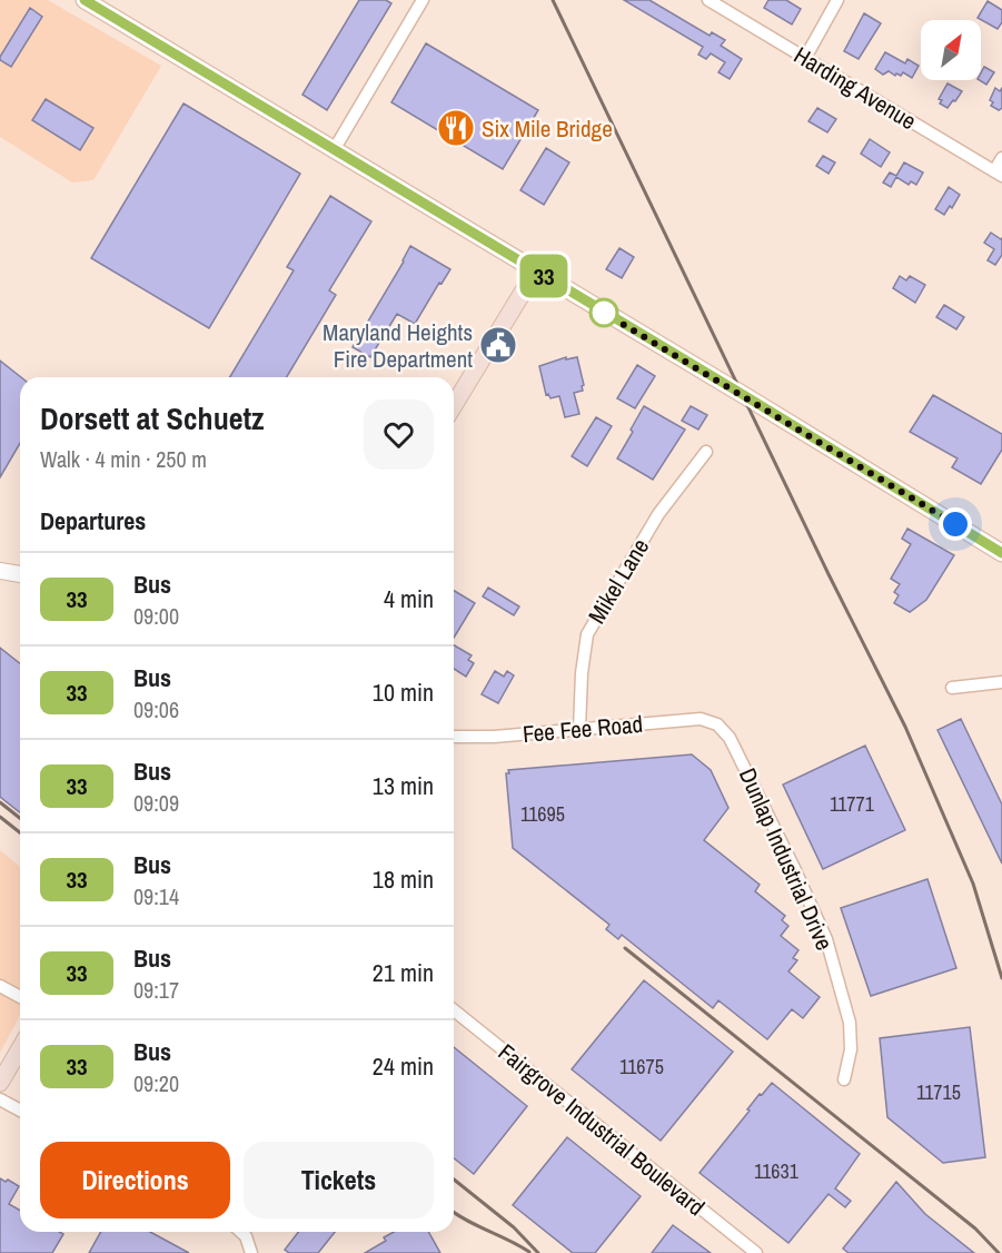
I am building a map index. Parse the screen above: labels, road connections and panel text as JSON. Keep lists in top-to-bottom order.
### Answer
{
  "streets": {
    "street": [
      "Harding Avenue",
      "Mikel Lane",
      "Fee Fee Road",
      "Dunlap Industrial Drive",
      "Fairgrove Industrial Boulevard"
    ]
  },
  "crossings": [
    ["Mikel Lane", "Fee Fee Road"],
    ["Fee Fee Road", "Dunlap Industrial Drive"]
  ],
  "places": {
    "restaurant": ["Six Mile Bridge"],
    "public building": ["Maryland Heights Fire Department"]
  },
  "lines": ["bus line 33"],
  "house_numbers": [
    "11771",
    "11695",
    "11675",
    "11715",
    "11631"
  ],
  "north": "top right",
  "page": {
    "on_map": "33",
    "heading": [
      ["Dorsett at Schuetz", "Walk · 4 min · 250 m"],
      "Departures"
    ],
    "list": [
      {
        "mark": "33",
        "name": "Bus",
        "note": "09:00",
        "value": "4 min"
      },
      {
        "mark": "33",
        "name": "Bus",
        "note": "09:06",
        "value": "10 min"
      },
      {
        "mark": "33",
        "name": "Bus",
        "note": "09:09",
        "value": "13 min"
      },
      {
        "mark": "33",
        "name": "Bus",
        "note": "09:14",
        "value": "18 min"
      },
      {
        "mark": "33",
        "name": "Bus",
        "note": "09:17",
        "value": "21 min"
      },
      {
        "mark": "33",
        "name": "Bus",
        "note": "09:20",
        "value": "24 min"
      }
    ],
    "buttons": ["Directions", "Tickets"]
  }
}
